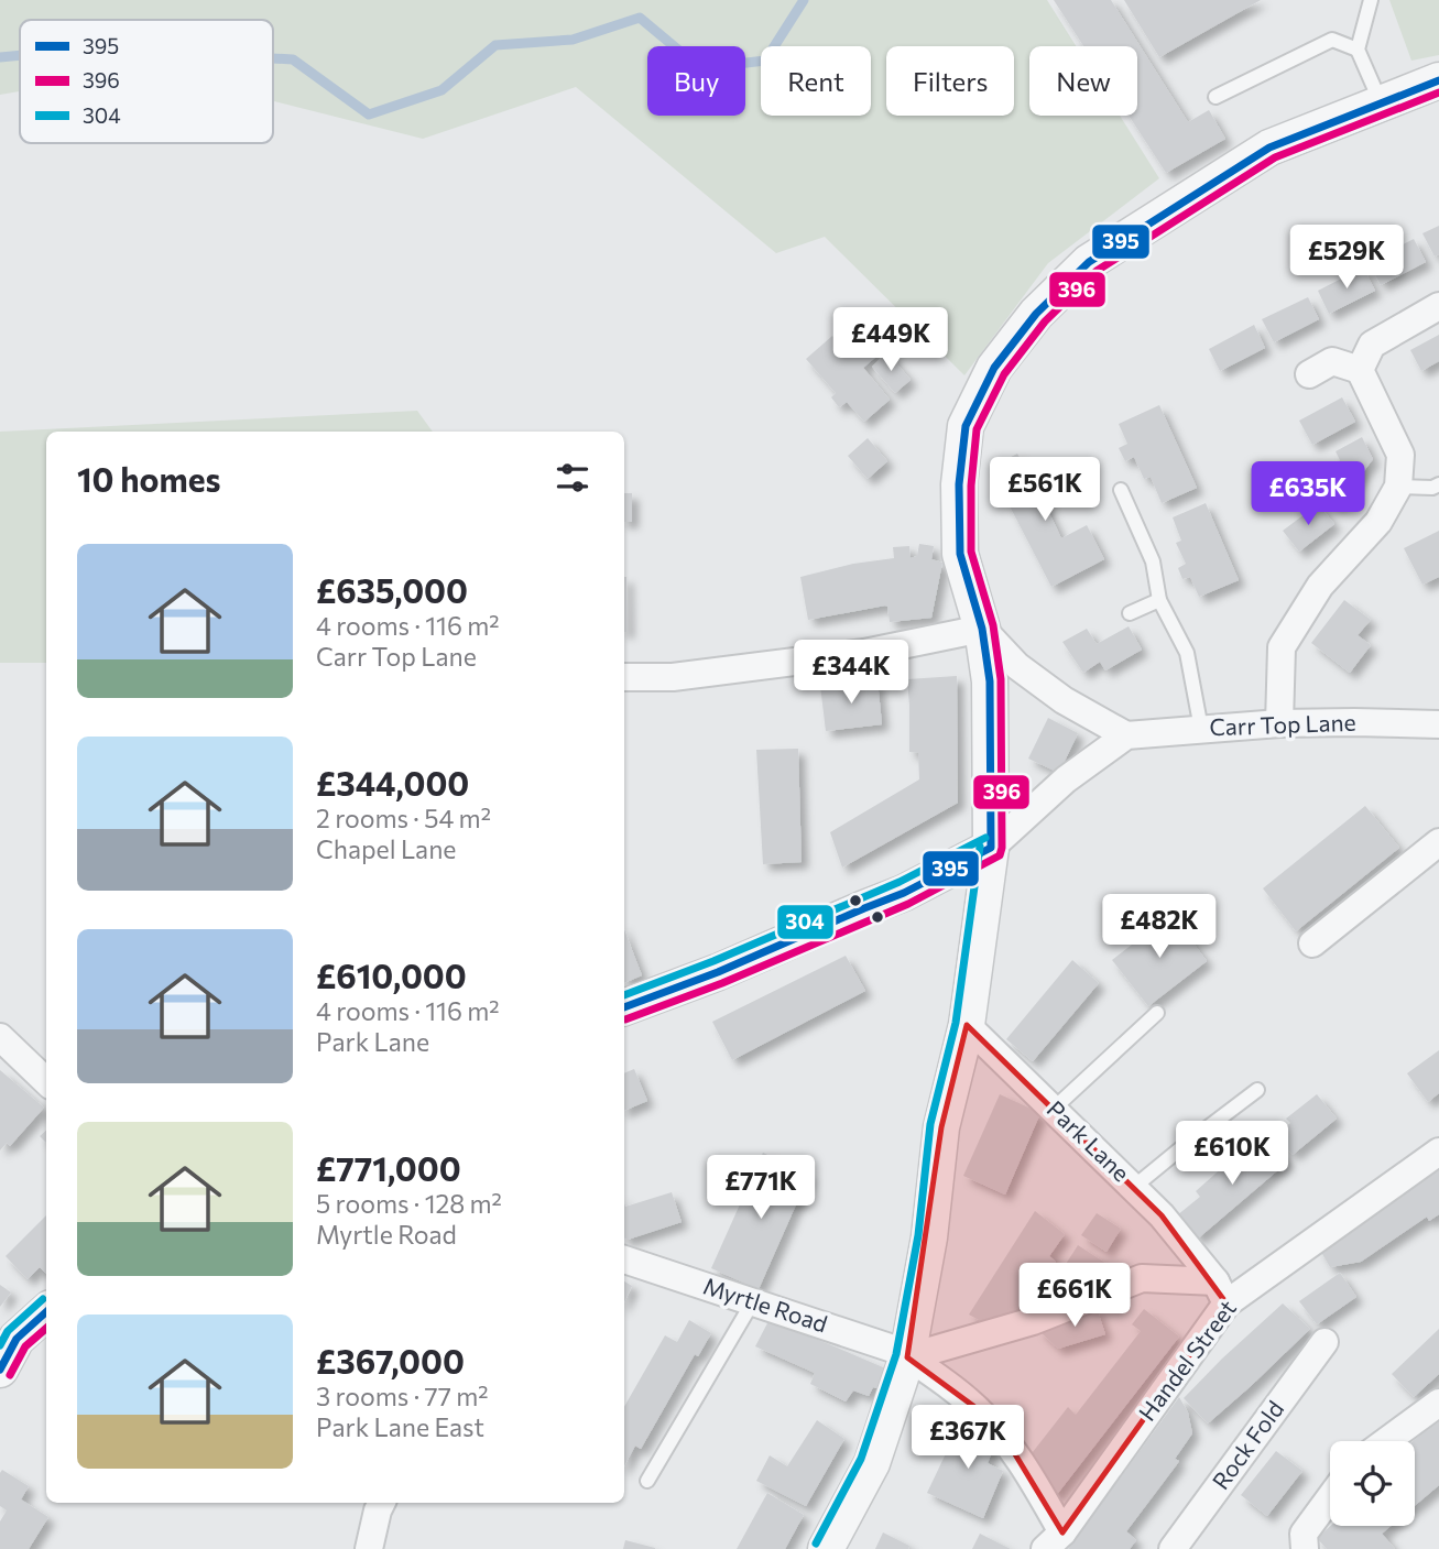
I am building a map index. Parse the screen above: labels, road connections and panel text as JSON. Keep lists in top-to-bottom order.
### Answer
{
  "streets": {
    "street": [
      "Carr Top Lane",
      "Park Lane",
      "Myrtle Road",
      "Handel Street",
      "Rock Fold"
    ]
  },
  "crossings": [
    ["Park Lane", "Handel Street"],
    ["Myrtle Road", "Handel Street"]
  ],
  "lines": ["transit line 395", "transit line 396", "transit line 304"],
  "legend": ["395", "396", "304"],
  "page": {
    "chip": [
      "Buy",
      "Rent",
      "Filters",
      "New"
    ],
    "price": [
      "£529K",
      "£449K",
      "£561K",
      "£635K",
      "£344K",
      "£482K",
      "£610K",
      "£771K",
      "£661K",
      "£367K"
    ],
    "heading": "10 homes",
    "list": [
      {
        "name": "£635,000",
        "note": "4 rooms · 116 m² · Carr Top Lane"
      },
      {
        "name": "£344,000",
        "note": "2 rooms · 54 m² · Chapel Lane"
      },
      {
        "name": "£610,000",
        "note": "4 rooms · 116 m² · Park Lane"
      },
      {
        "name": "£771,000",
        "note": "5 rooms · 128 m² · Myrtle Road"
      },
      {
        "name": "£367,000",
        "note": "3 rooms · 77 m² · Park Lane East"
      }
    ]
  }
}
